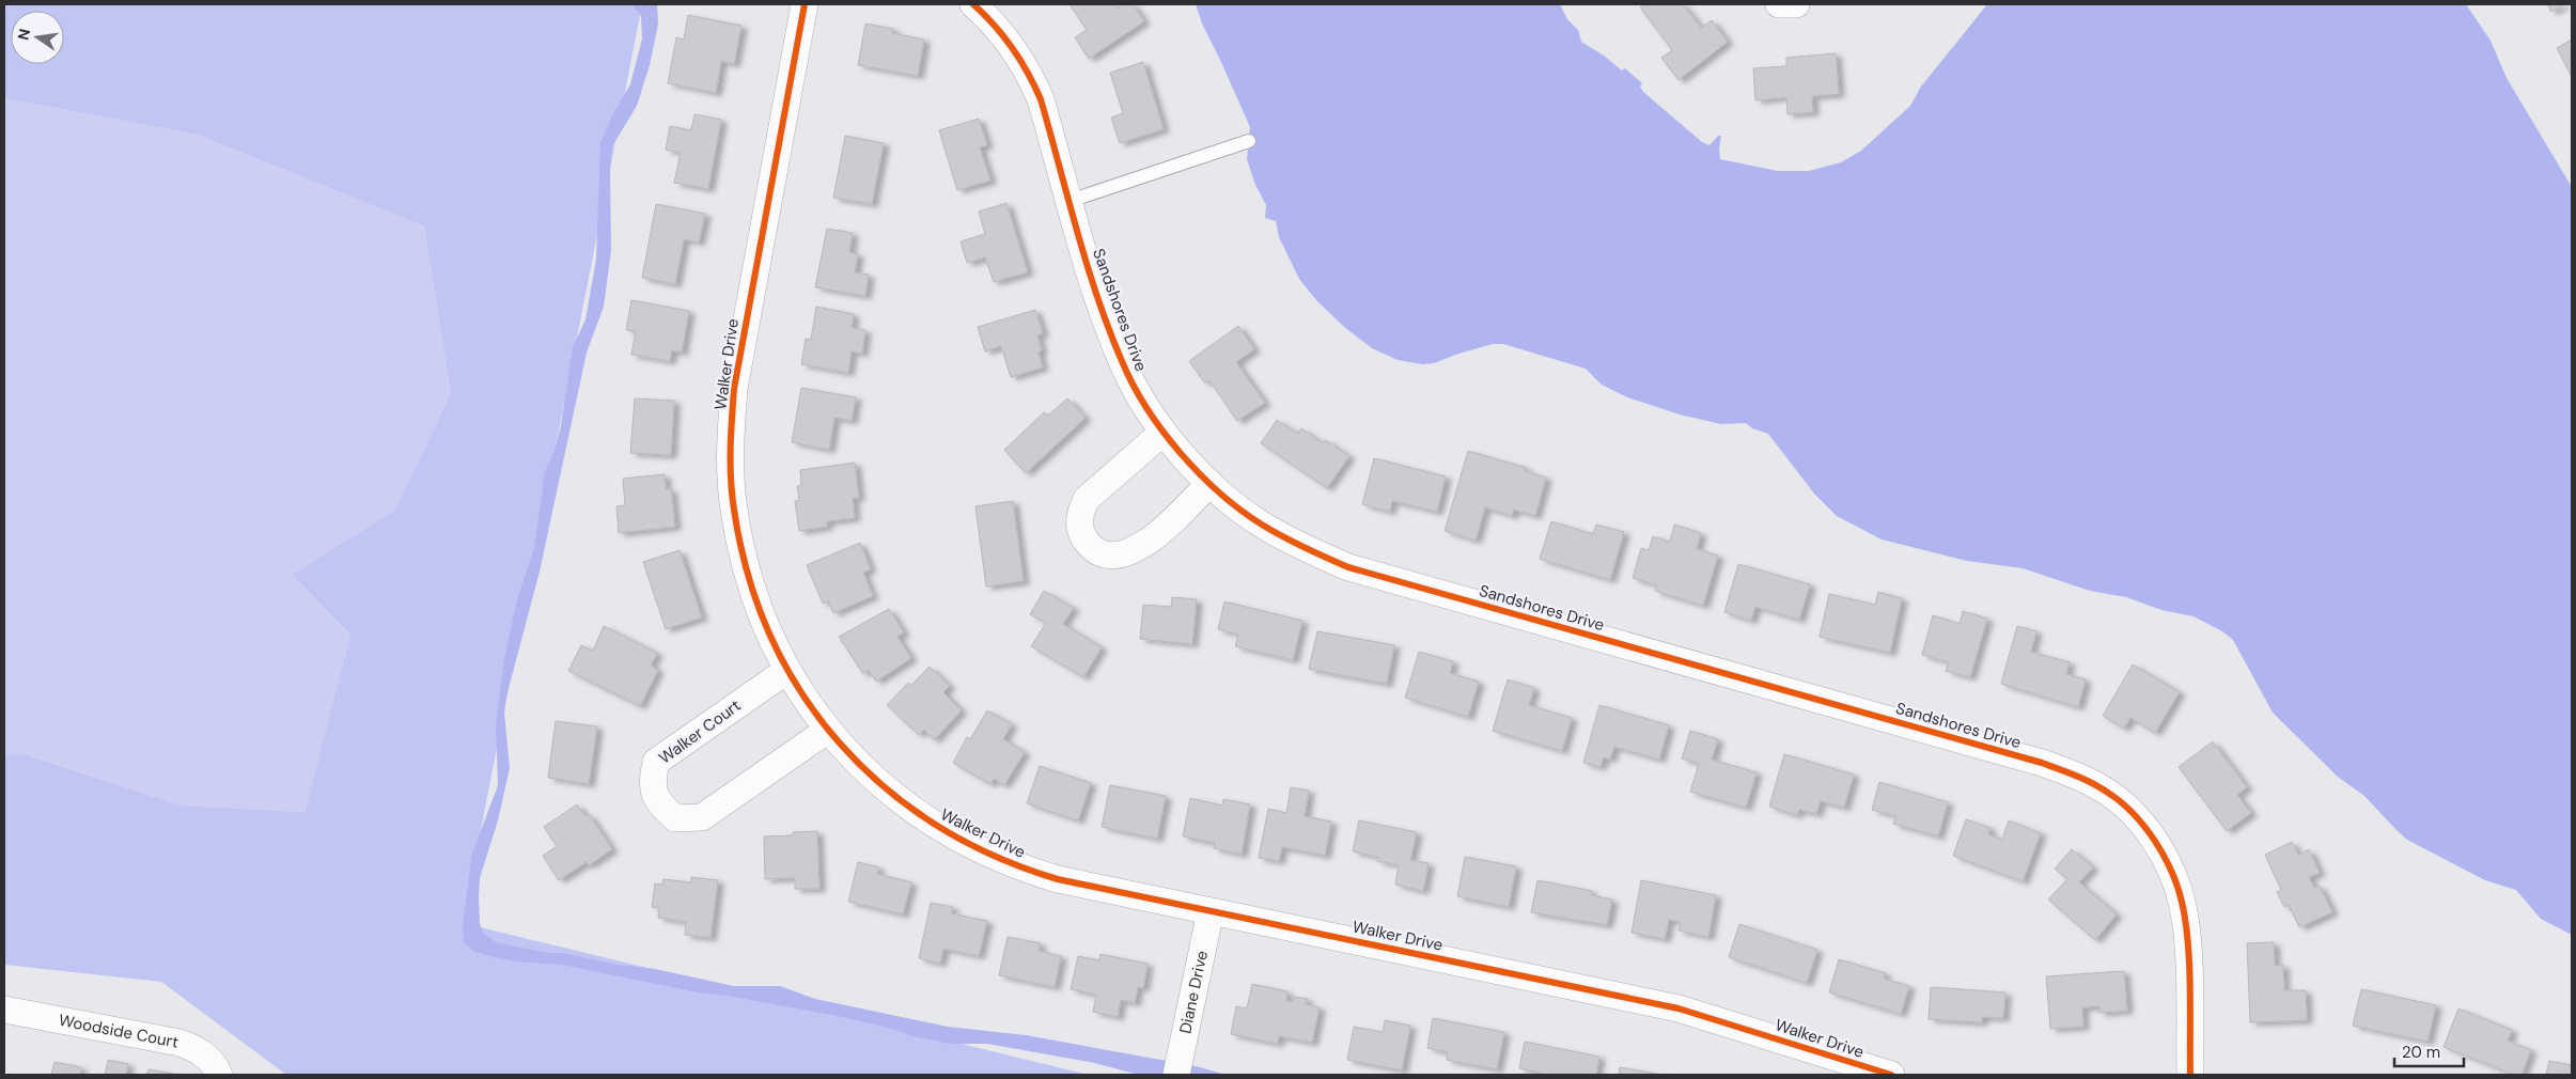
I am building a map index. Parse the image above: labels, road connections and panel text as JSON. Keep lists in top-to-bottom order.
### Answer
{
  "streets": {
    "street": [
      "Sandshores Drive",
      "Walker Drive",
      "Walker Court",
      "Diane Drive",
      "Woodside Court"
    ]
  },
  "crossings": [
    ["Walker Drive", "Walker Court"],
    ["Walker Drive", "Diane Drive"]
  ],
  "scale_bar": "20 m",
  "north": "left"
}
